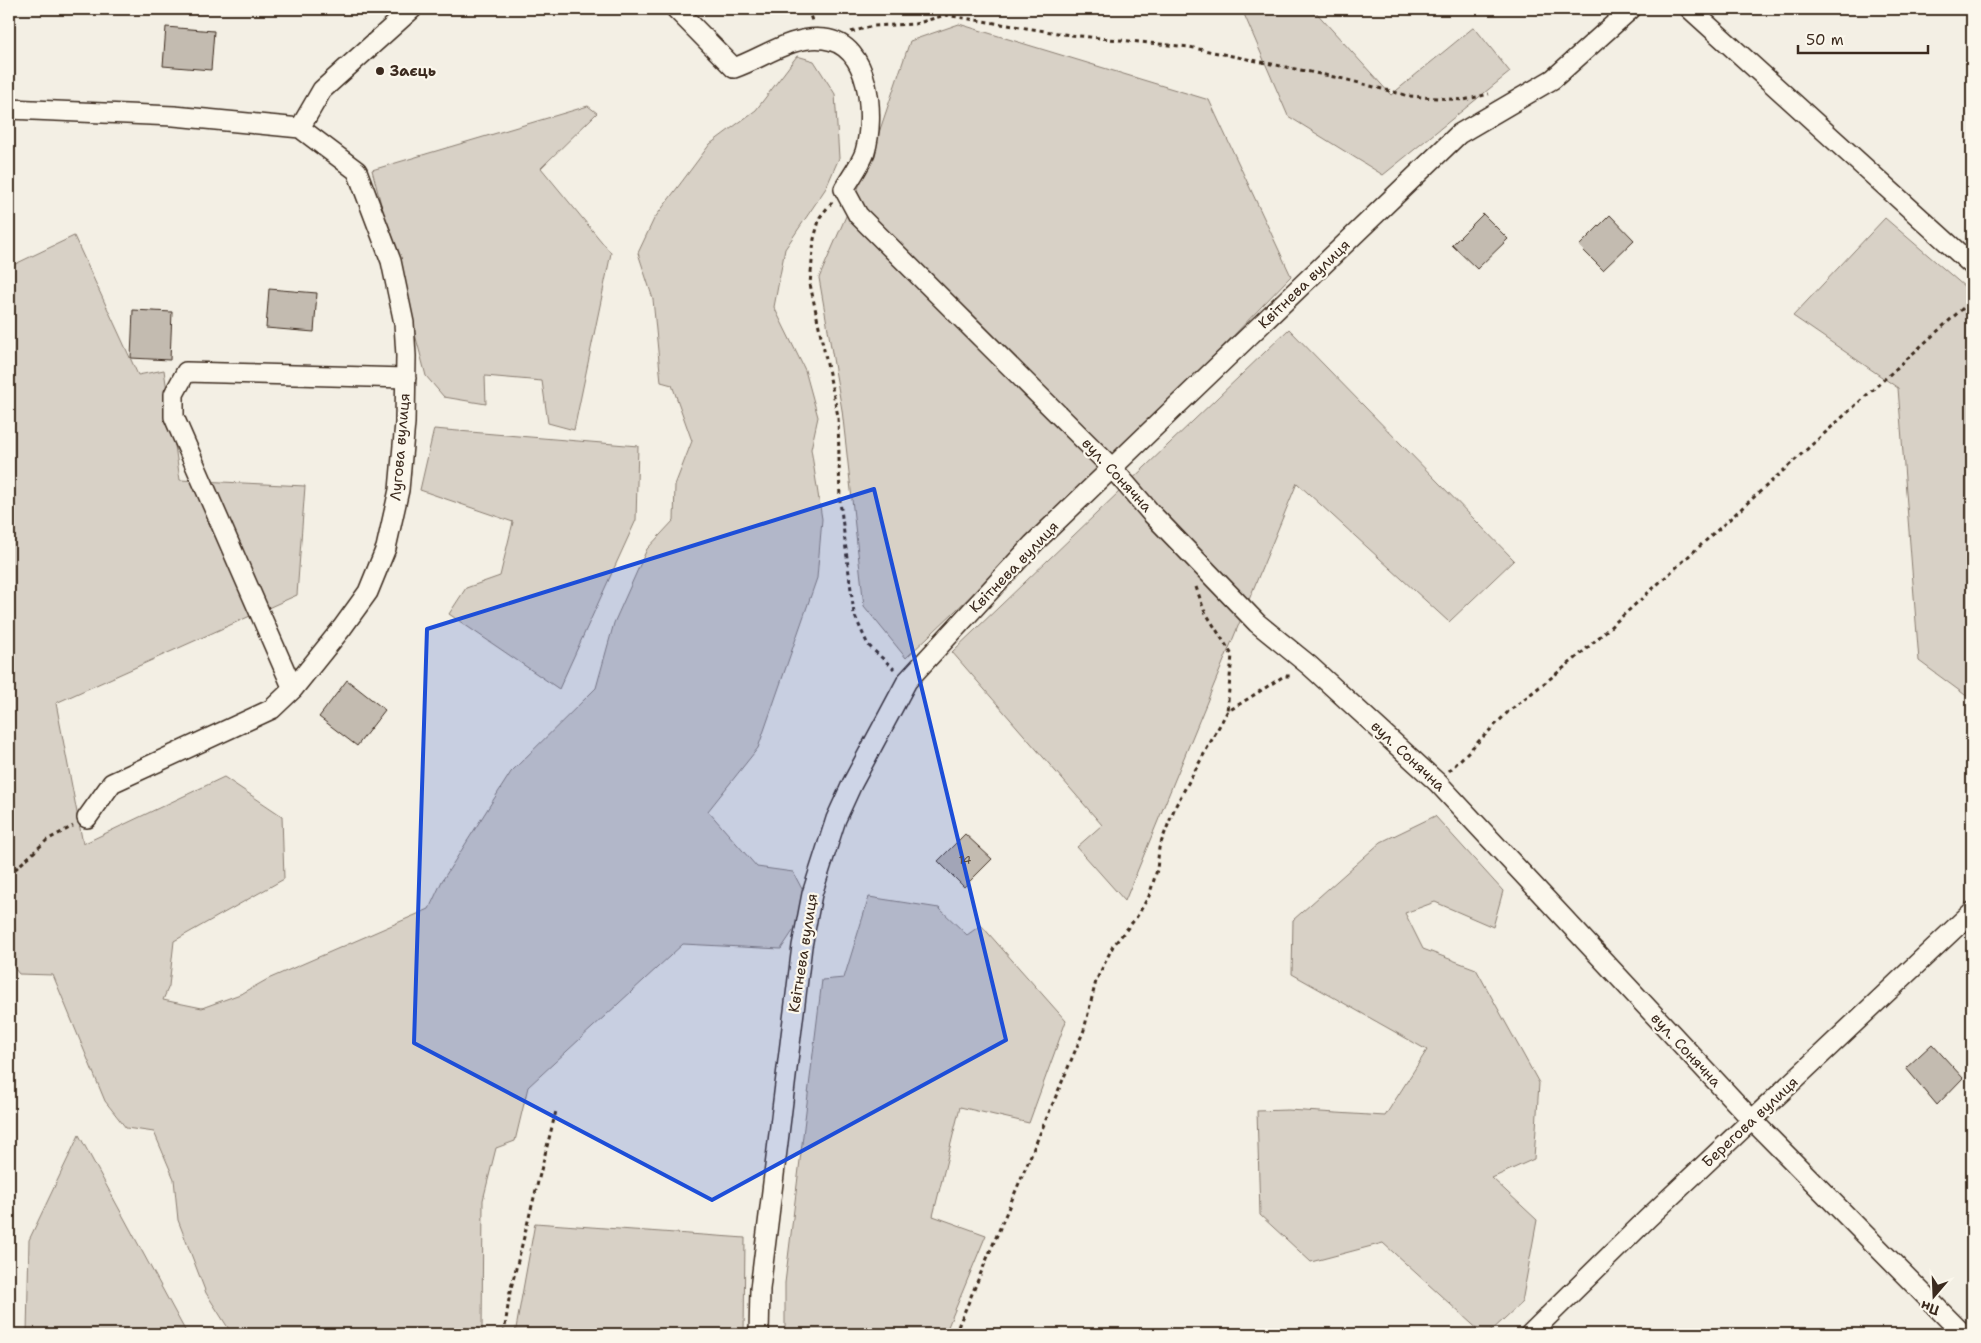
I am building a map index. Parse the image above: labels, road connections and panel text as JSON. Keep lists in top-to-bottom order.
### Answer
{
  "streets": {
    "street": [
      "Квітнева вулиця",
      "Лугова вулиця",
      "вул. Сонячна",
      "Берегова вулиця"
    ]
  },
  "crossings": [
    ["Квітнева вулиця", "вул. Сонячна"],
    ["вул. Сонячна", "Берегова вулиця"]
  ],
  "places": ["Заєць"],
  "house_numbers": ["14"],
  "scale_bar": "50 m",
  "north": "bottom"
}
